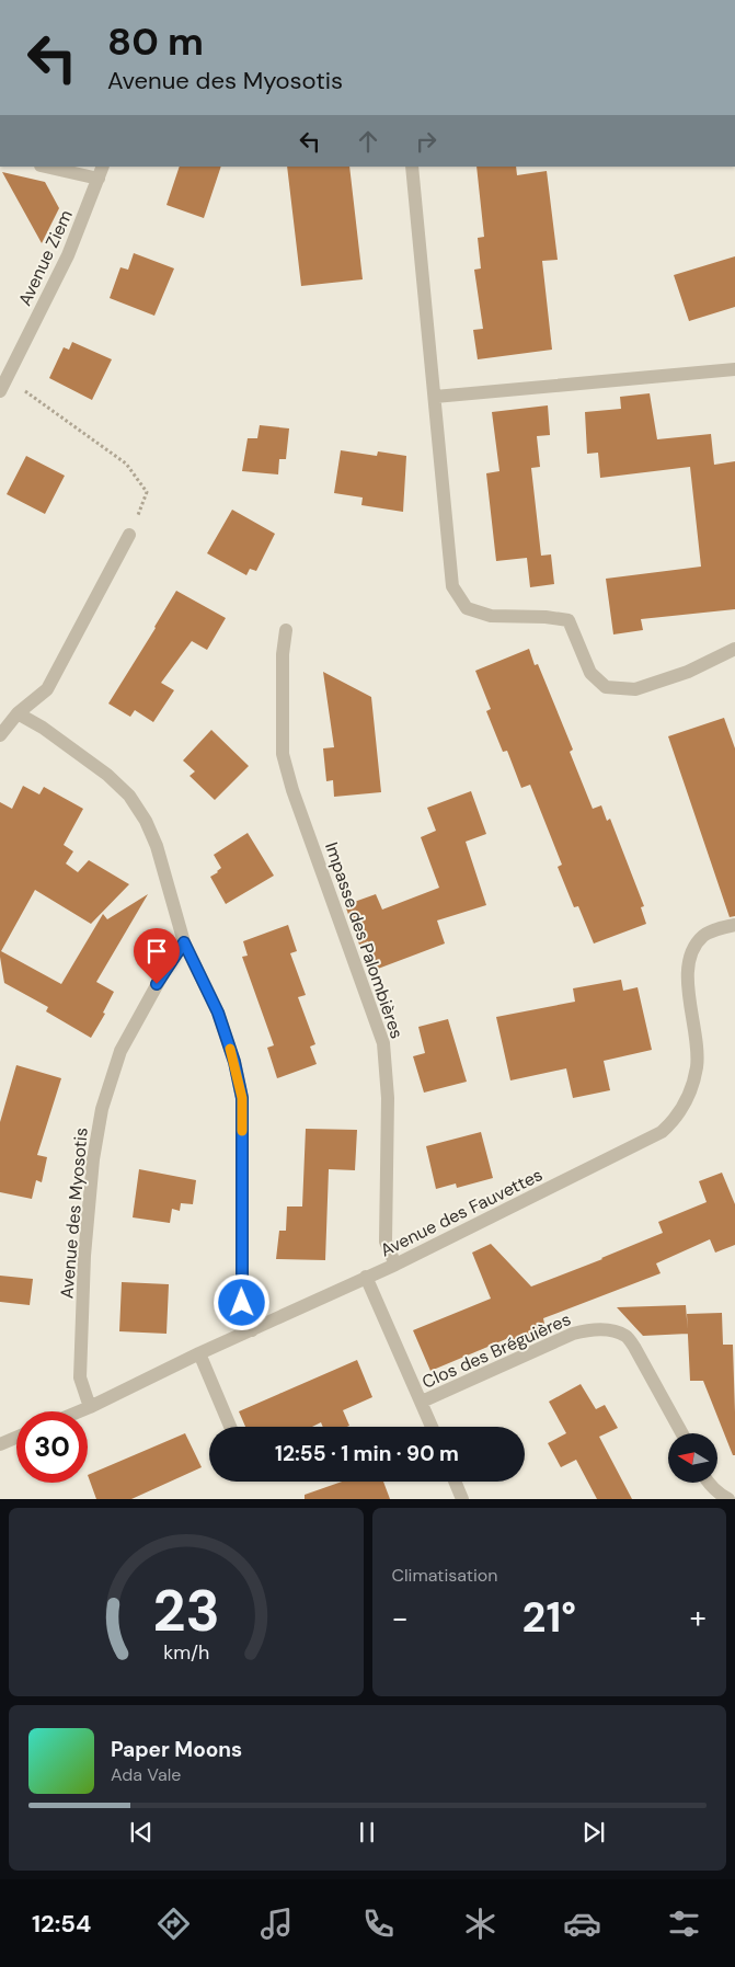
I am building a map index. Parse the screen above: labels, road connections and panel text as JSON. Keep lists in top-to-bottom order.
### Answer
{
  "streets": {
    "street": [
      "Avenue Ziem",
      "Impasse des Palombières",
      "Avenue des Fauvettes",
      "Avenue des Myosotis",
      "Clos des Bréguières"
    ]
  },
  "crossings": [
    ["Impasse des Palombières", "Avenue des Fauvettes"],
    ["Avenue des Fauvettes", "Avenue des Myosotis"]
  ],
  "north": "left",
  "page": {
    "turn": ["80 m", "Avenue des Myosotis"],
    "limit": "30",
    "trip": "12:55 · 1 min · 90 m",
    "tile": "Climatisation",
    "heat": ["−", "21°", "+"],
    "song": ["Paper Moons", "Ada Vale"],
    "tabs": "12:54",
    "gauge": ["23", "km/h"]
  }
}
